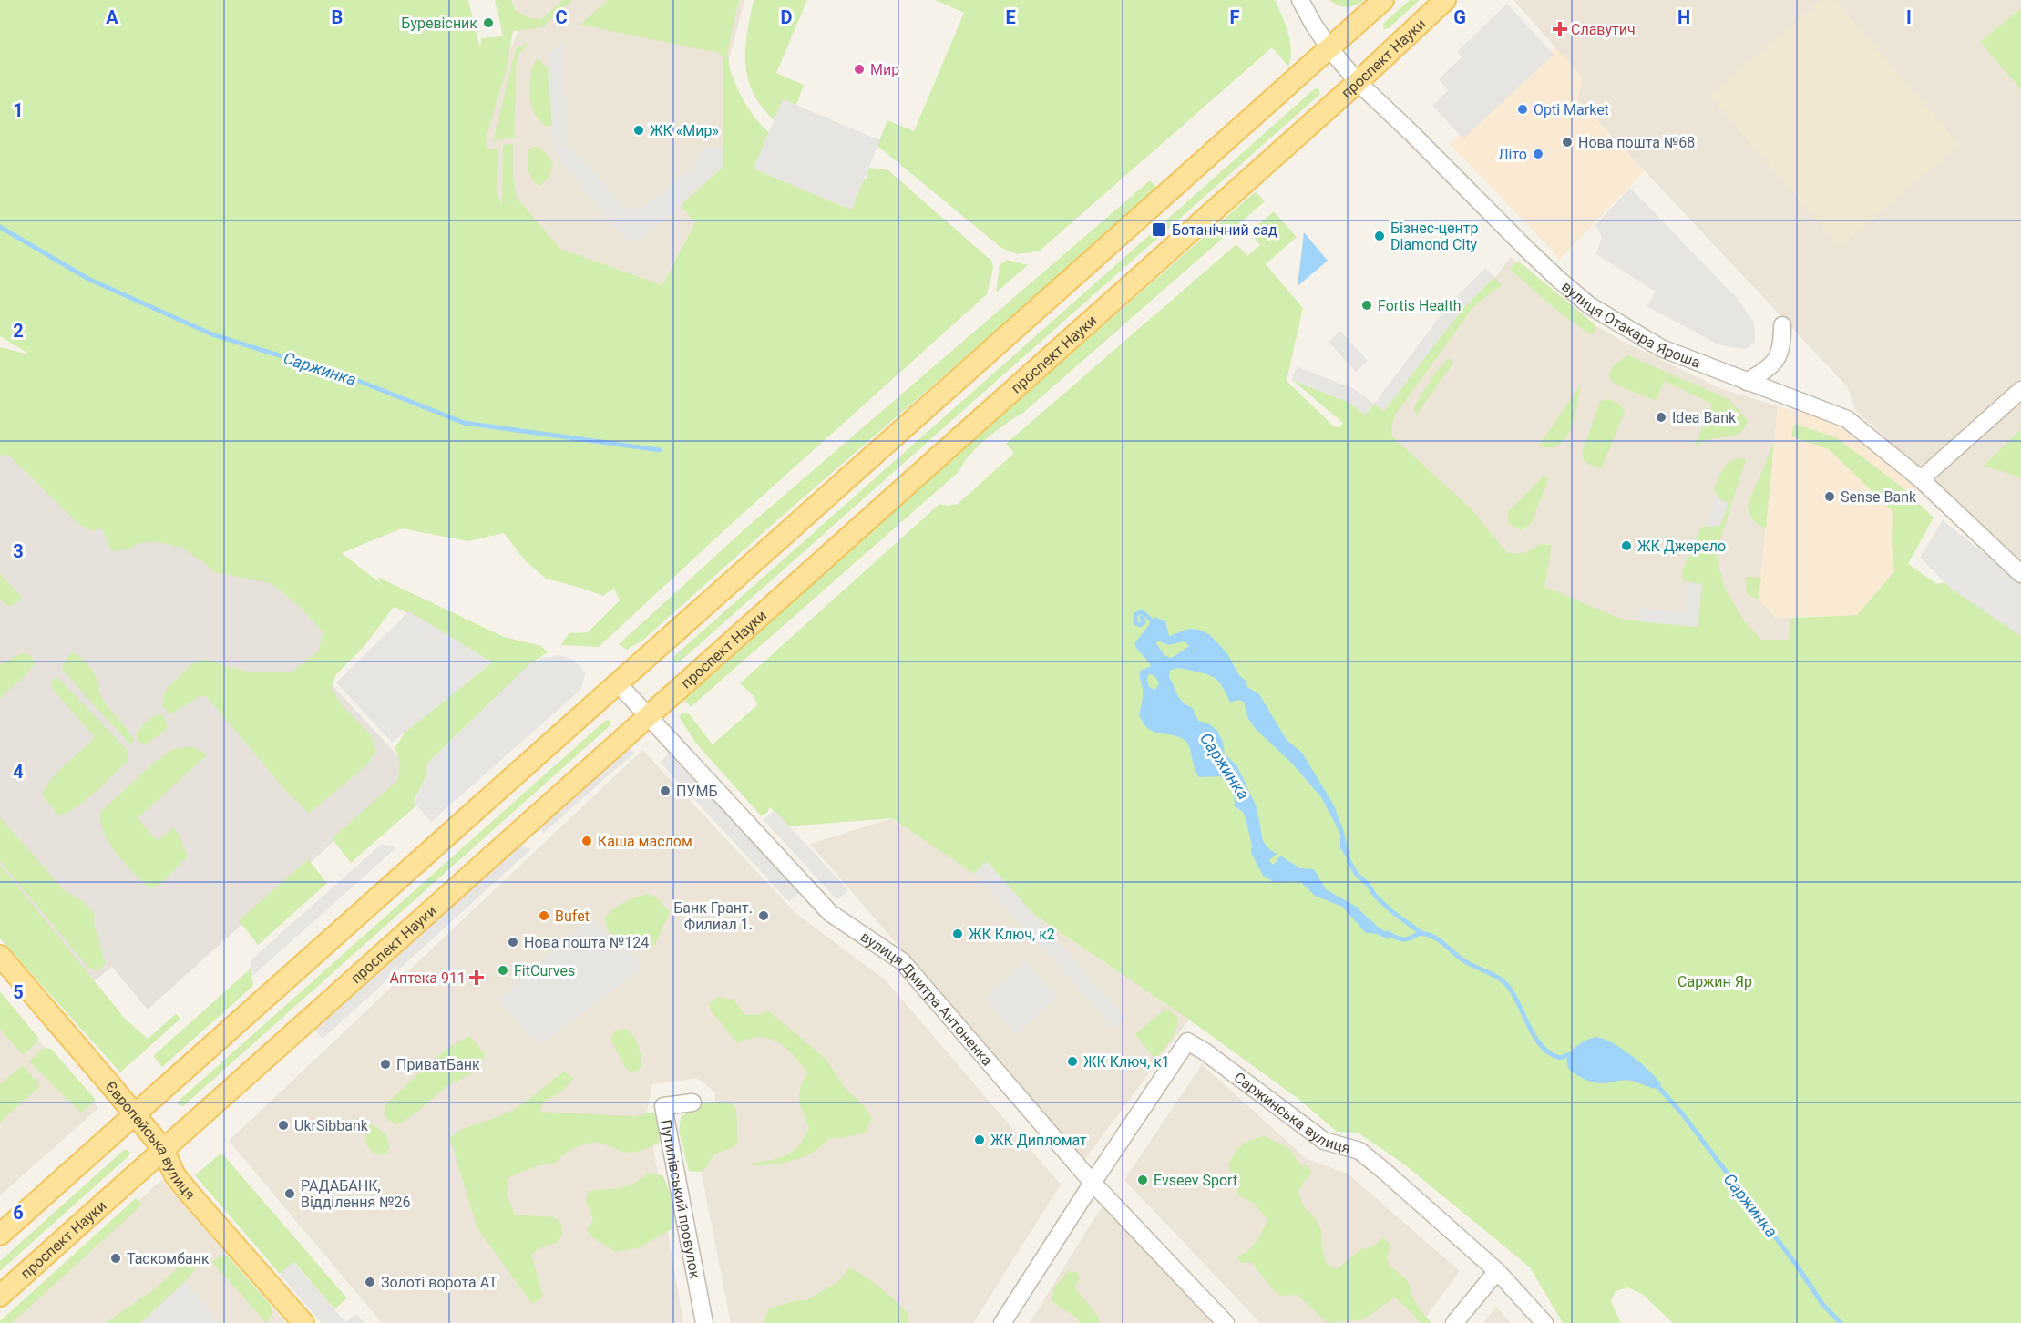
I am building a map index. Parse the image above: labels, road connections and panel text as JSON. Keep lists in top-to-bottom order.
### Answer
{
  "streets": {
    "main road": ["проспект Науки", "Європейська вулиця"],
    "street": [
      "вулиця Отакара Яроша",
      "вулиця Дмитра Антоненка",
      "Саржинська вулиця",
      "Путилівський провулок"
    ]
  },
  "crossings": [
    ["проспект Науки", "вулиця Отакара Яроша"],
    ["проспект Науки", "вулиця Дмитра Антоненка"],
    ["проспект Науки", "Європейська вулиця"],
    ["вулиця Дмитра Антоненка", "Саржинська вулиця"]
  ],
  "water": ["Саржинка"],
  "parks": ["Саржин Яр"],
  "places": {
    "other": [
      "Буревісник",
      "Мир",
      "Opti Market",
      "ЖК «Мир»",
      "Нова пошта №68",
      "Літо",
      "Бізнес-центр Diamond City",
      "Fortis Health",
      "Idea Bank",
      "Sense Bank",
      "ЖК Джерело",
      "ПУМБ",
      "Каша маслом",
      "Bufet",
      "Банк Грант. Филиал 1.",
      "ЖК Ключ, к2",
      "Нова пошта №124",
      "FitCurves",
      "ЖК Ключ, к1",
      "ПриватБанк",
      "UkrSibbank",
      "ЖК Дипломат",
      "Evseev Sport",
      "РАДАБАНК, Відділення №26",
      "Таскомбанк",
      "Золоті ворота АТ"
    ],
    "health": ["Славутич", "Аптека 911"],
    "transit": ["Ботанічний сад"]
  },
  "grid": {
    "columns": [
      "A",
      "B",
      "C",
      "D",
      "E",
      "F",
      "G",
      "H",
      "I"
    ],
    "rows": [
      "1",
      "2",
      "3",
      "4",
      "5",
      "6"
    ]
  }
}
